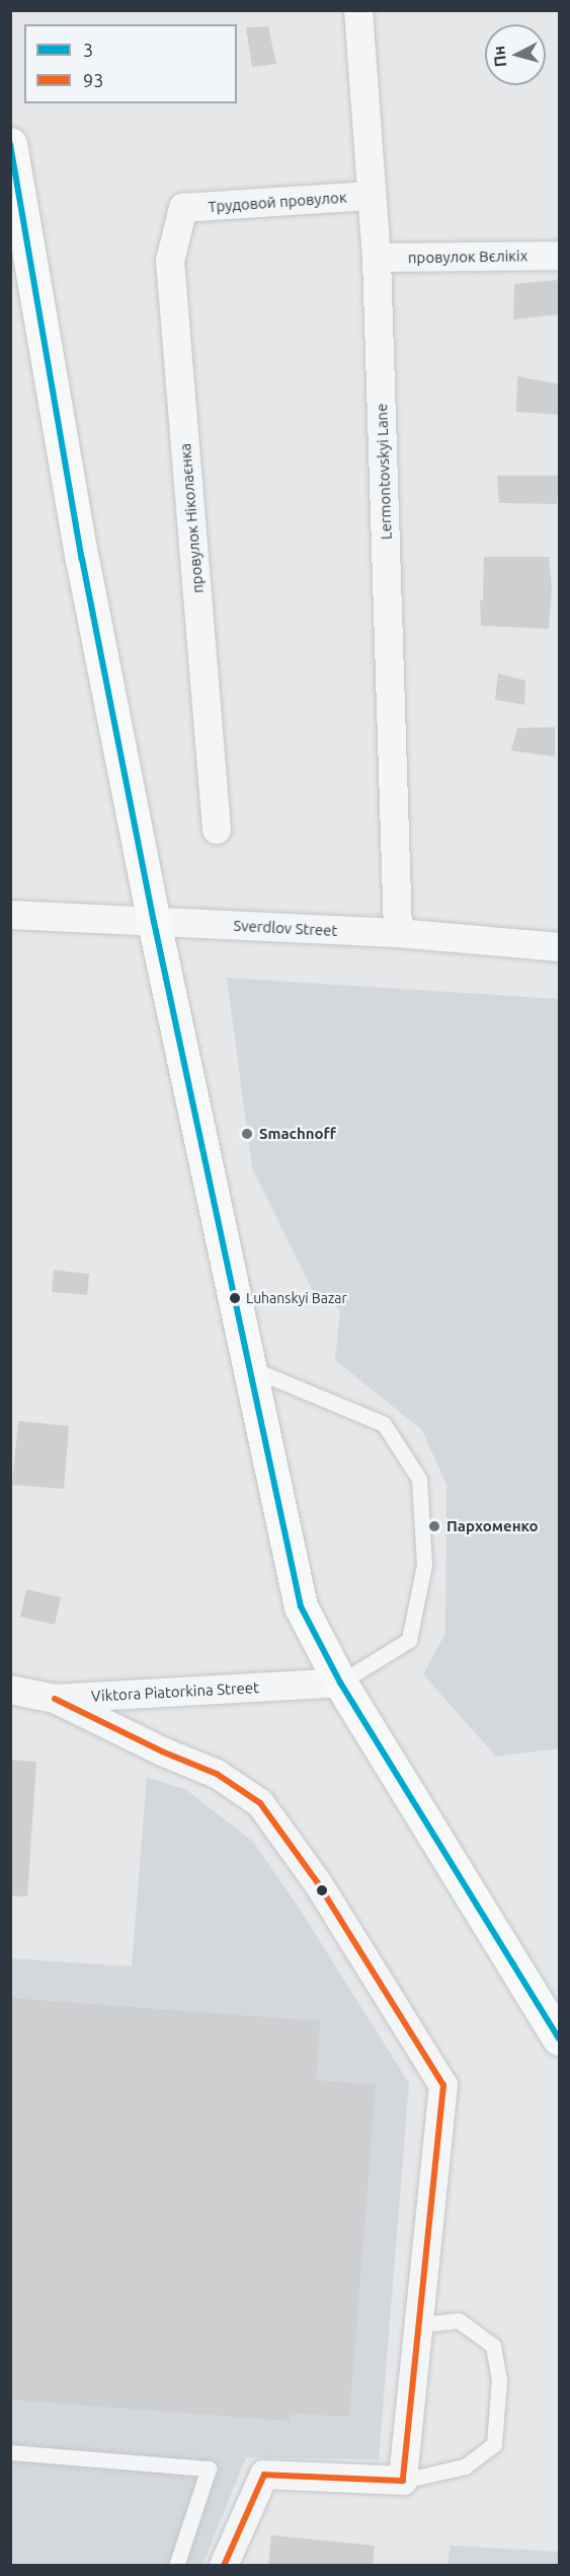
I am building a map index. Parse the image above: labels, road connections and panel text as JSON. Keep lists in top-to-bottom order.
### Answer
{
  "streets": {
    "street": [
      "Трудовой провулок",
      "провулок Вєлікіх",
      "Lermontovskyi Lane",
      "провулок Ніколаєнка",
      "Sverdlov Street",
      "Viktora Piatorkina Street"
    ]
  },
  "crossings": [
    ["Трудовой провулок", "Lermontovskyi Lane"],
    ["Трудовой провулок", "провулок Ніколаєнка"],
    ["провулок Вєлікіх", "Lermontovskyi Lane"],
    ["Lermontovskyi Lane", "Sverdlov Street"]
  ],
  "places": ["Smachnoff", "Luhanskyi Bazar", "Пархоменко"],
  "lines": ["transit line 3", "transit line 93"],
  "legend": ["3", "93"],
  "north": "left"
}
